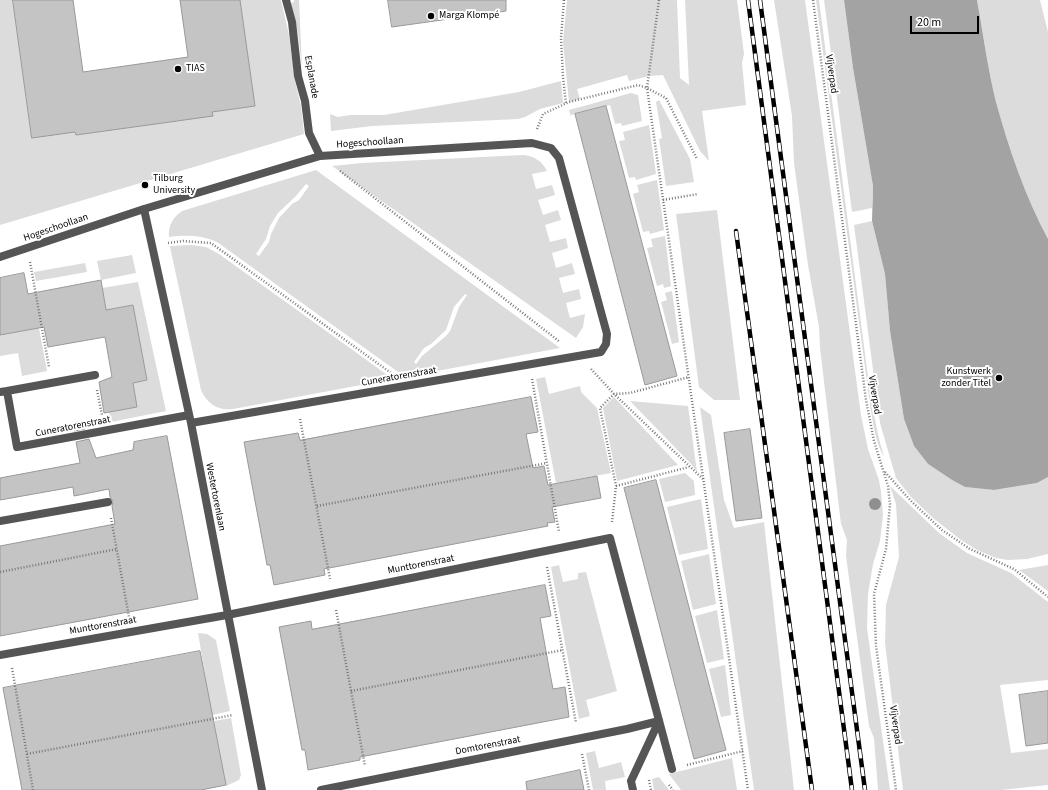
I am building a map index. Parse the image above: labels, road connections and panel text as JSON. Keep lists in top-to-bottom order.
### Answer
{
  "streets": {
    "street": [
      "Esplanade",
      "Hogeschoollaan",
      "Cuneratorenstraat",
      "Westertorenlaan",
      "Munttorenstraat",
      "Domtorenstraat"
    ],
    "path": ["Vijverpad"]
  },
  "crossings": [
    ["Esplanade", "Hogeschoollaan"],
    ["Hogeschoollaan", "Cuneratorenstraat"],
    ["Hogeschoollaan", "Westertorenlaan"],
    ["Cuneratorenstraat", "Westertorenlaan"],
    ["Westertorenlaan", "Munttorenstraat"]
  ],
  "places": [
    "Marga Klompé",
    "TIAS",
    "Tilburg University",
    "Kunstwerk zonder Titel"
  ],
  "scale_bar": "20 m"
}
